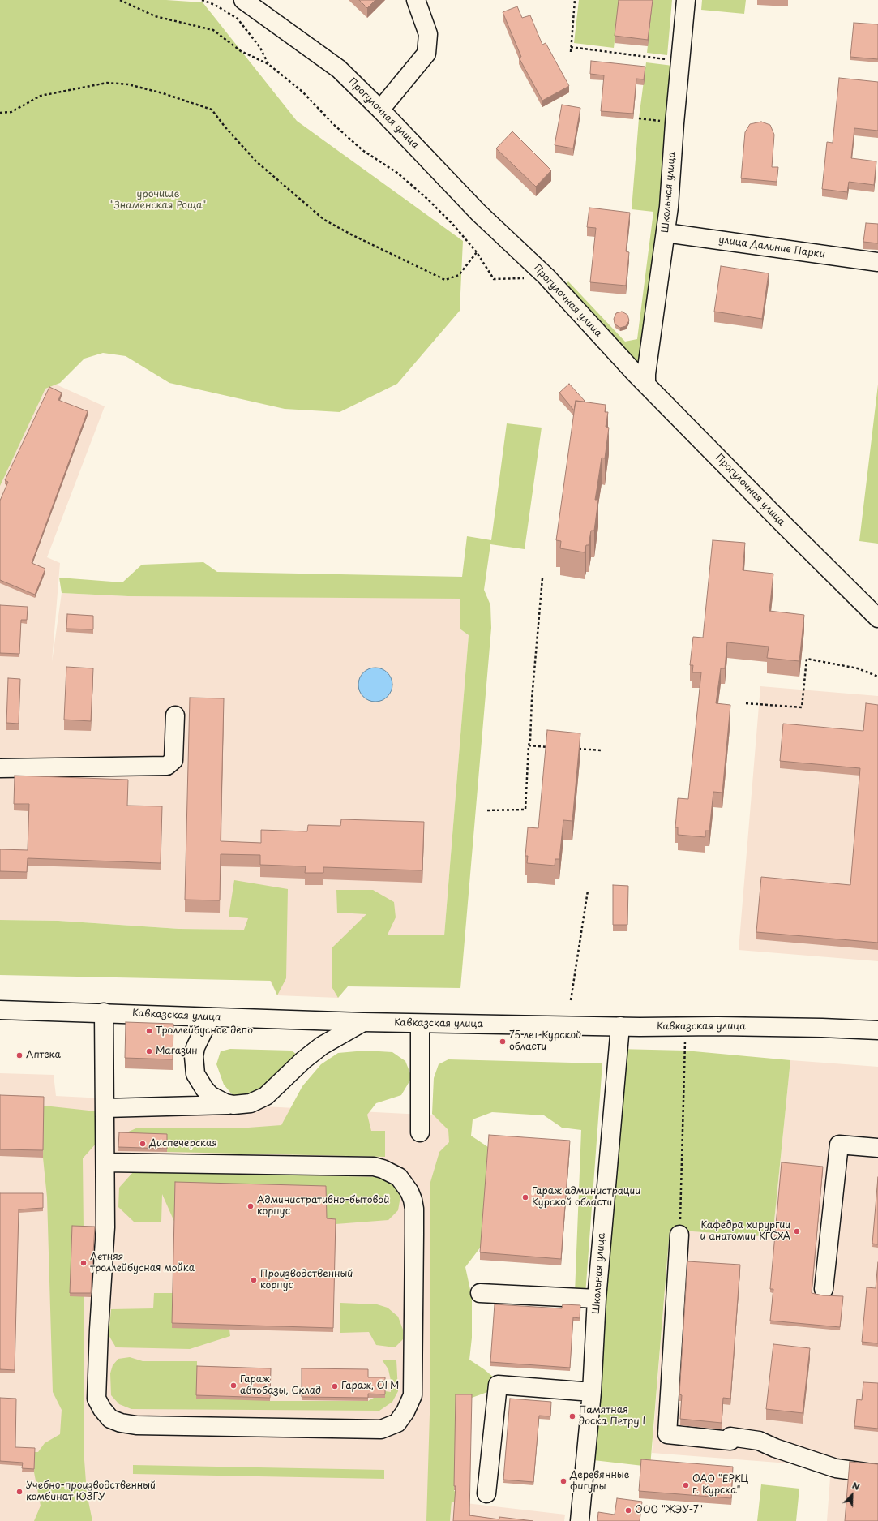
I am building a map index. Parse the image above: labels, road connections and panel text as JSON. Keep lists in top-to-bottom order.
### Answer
{
  "streets": {
    "street": [
      "Прогулочная улица",
      "Школьная улица",
      "улица Дальние Парки",
      "Кавказская улица"
    ]
  },
  "crossings": [
    ["Прогулочная улица", "Школьная улица"],
    ["Школьная улица", "улица Дальние Парки"],
    ["Школьная улица", "Кавказская улица"]
  ],
  "parks": ["урочище \"Знаменская Роща\""],
  "places": [
    "Троллейбусное депо",
    "75 лет Курской области",
    "Магазин",
    "Аптека",
    "Диспечерская",
    "Гараж администрации Курской области",
    "Административно-бытовой корпус",
    "Кафедра хирургии и анатомии КГСХА",
    "Летняя троллейбусная мойка",
    "Производственный корпус",
    "Гараж автобазы, Склад",
    "Гараж, ОГМ",
    "Памятная доска Петру I",
    "Деревянные фигуры",
    "ОАО \"ЕРКЦ г. Курска\"",
    "Учебно-производственный комбинат ЮЗГУ",
    "ООО \"ЖЭУ-7\""
  ],
  "north": "top right"
}
